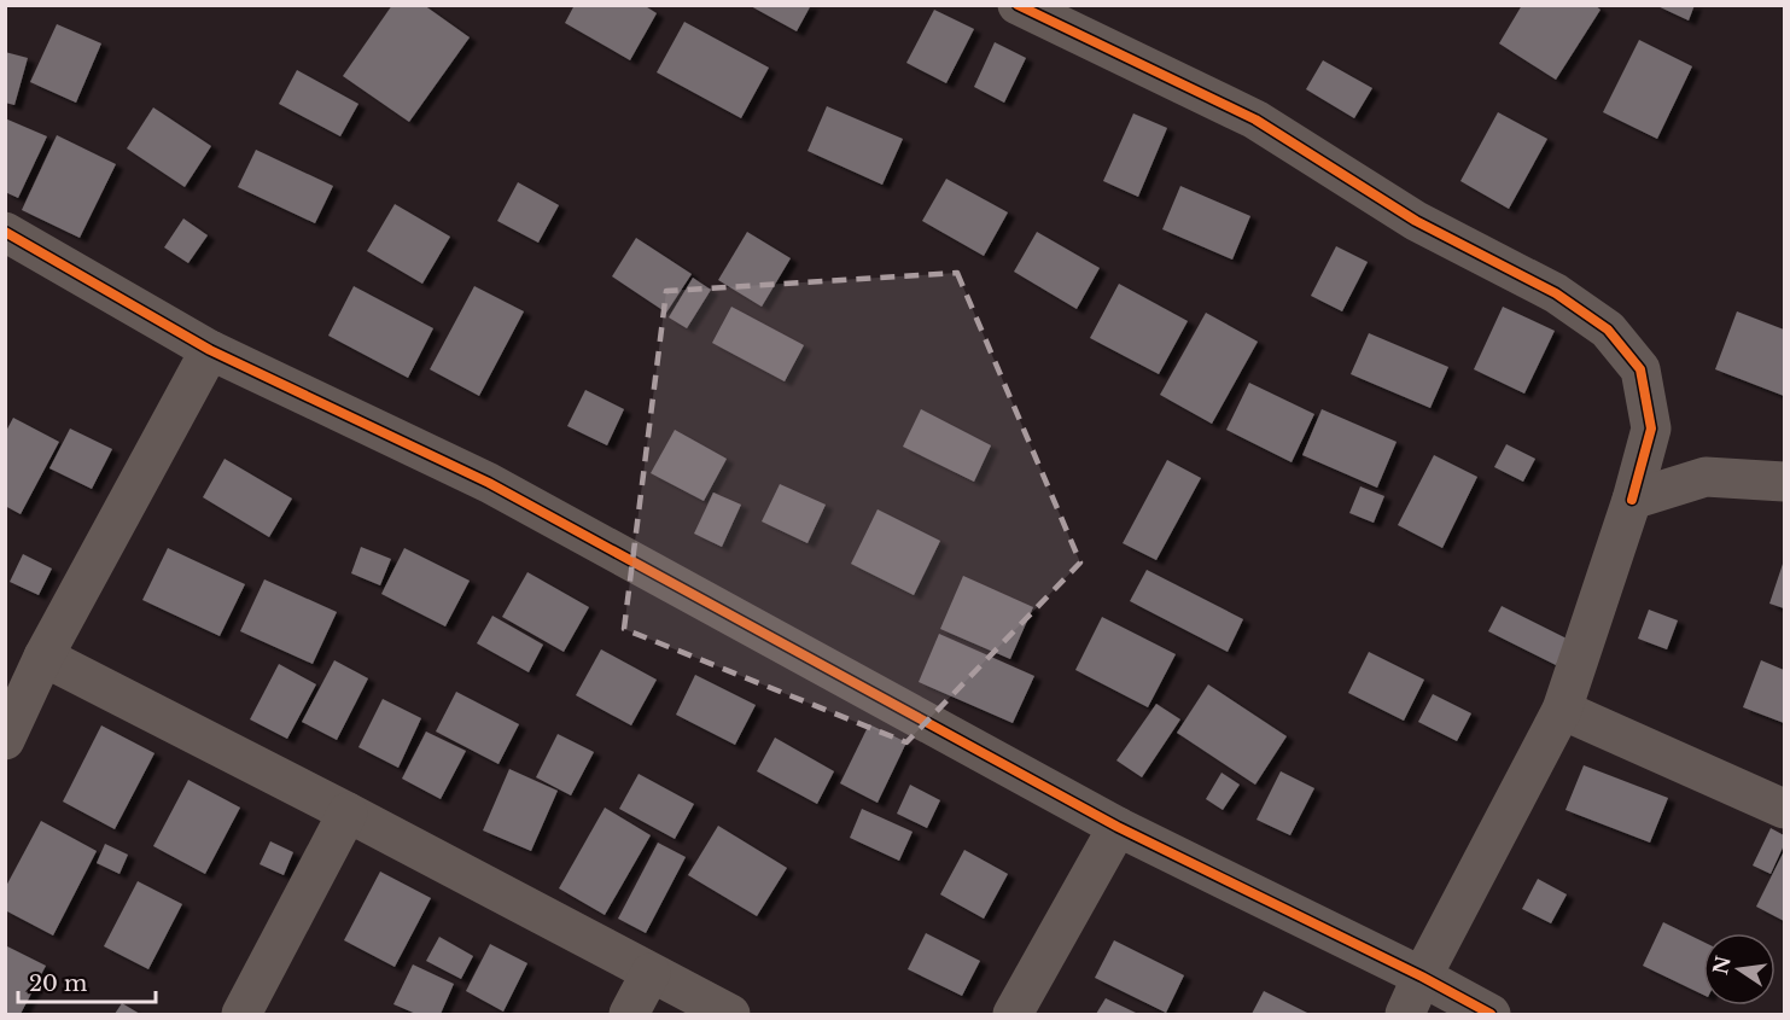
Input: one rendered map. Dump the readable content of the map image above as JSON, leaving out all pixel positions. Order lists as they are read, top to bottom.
{
  "scale_bar": "20 m",
  "north": "left"
}
